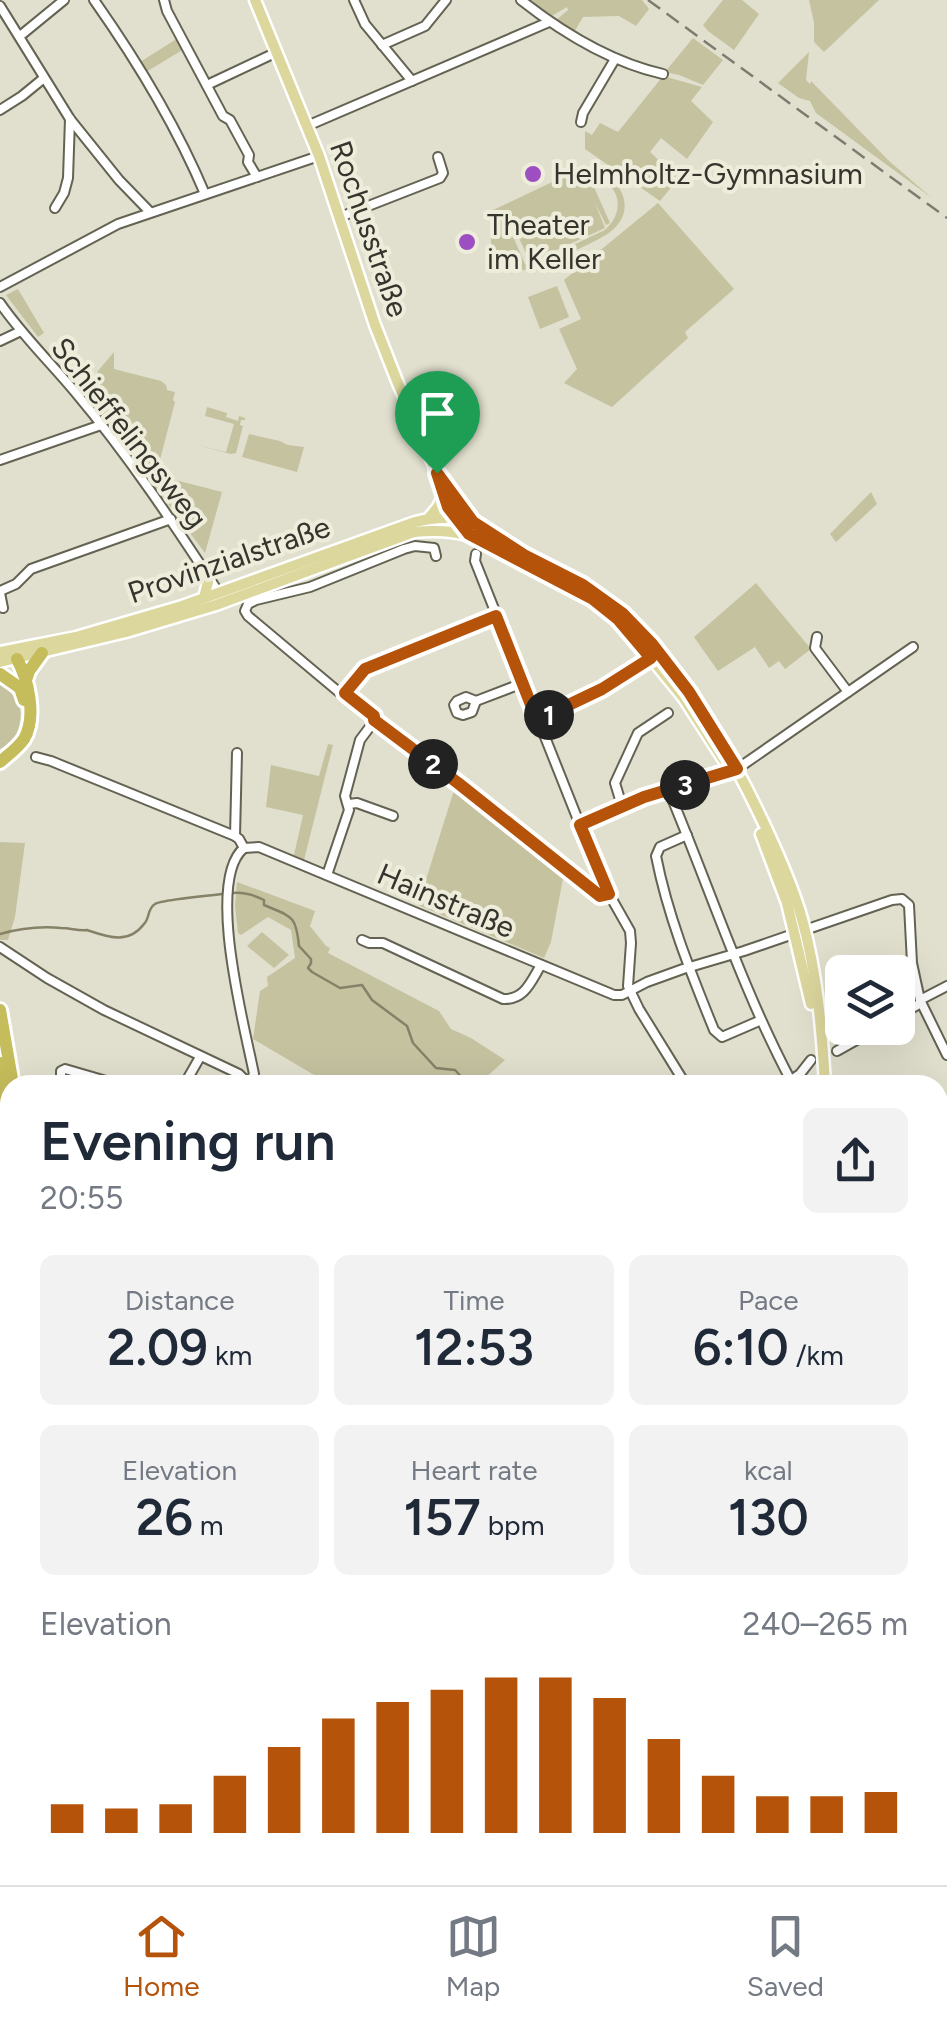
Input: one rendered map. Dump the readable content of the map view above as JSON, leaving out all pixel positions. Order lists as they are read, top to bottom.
{
  "streets": {
    "main road": ["Rochusstraße", "Provinzialstraße"],
    "street": ["Schieffelingsweg", "Hainstraße"]
  },
  "crossings": [
    ["Rochusstraße", "Provinzialstraße"],
    ["Schieffelingsweg", "Provinzialstraße"]
  ],
  "places": ["Helmholtz-Gymnasium", "Theater im Keller"],
  "page": {
    "pins": ["1", "2", "3"],
    "heading": ["Evening run", "20:55"],
    "stats": [
      ["Distance", "2.09 km"],
      ["Time", "12:53"],
      ["Pace", "6:10 /km"],
      ["Elevation", "26 m"],
      ["Heart rate", "157 bpm"],
      ["kcal", "130"]
    ],
    "chart": ["Elevation", "240–265 m"],
    "tabs": ["Home", "Map", "Saved"]
  }
}
